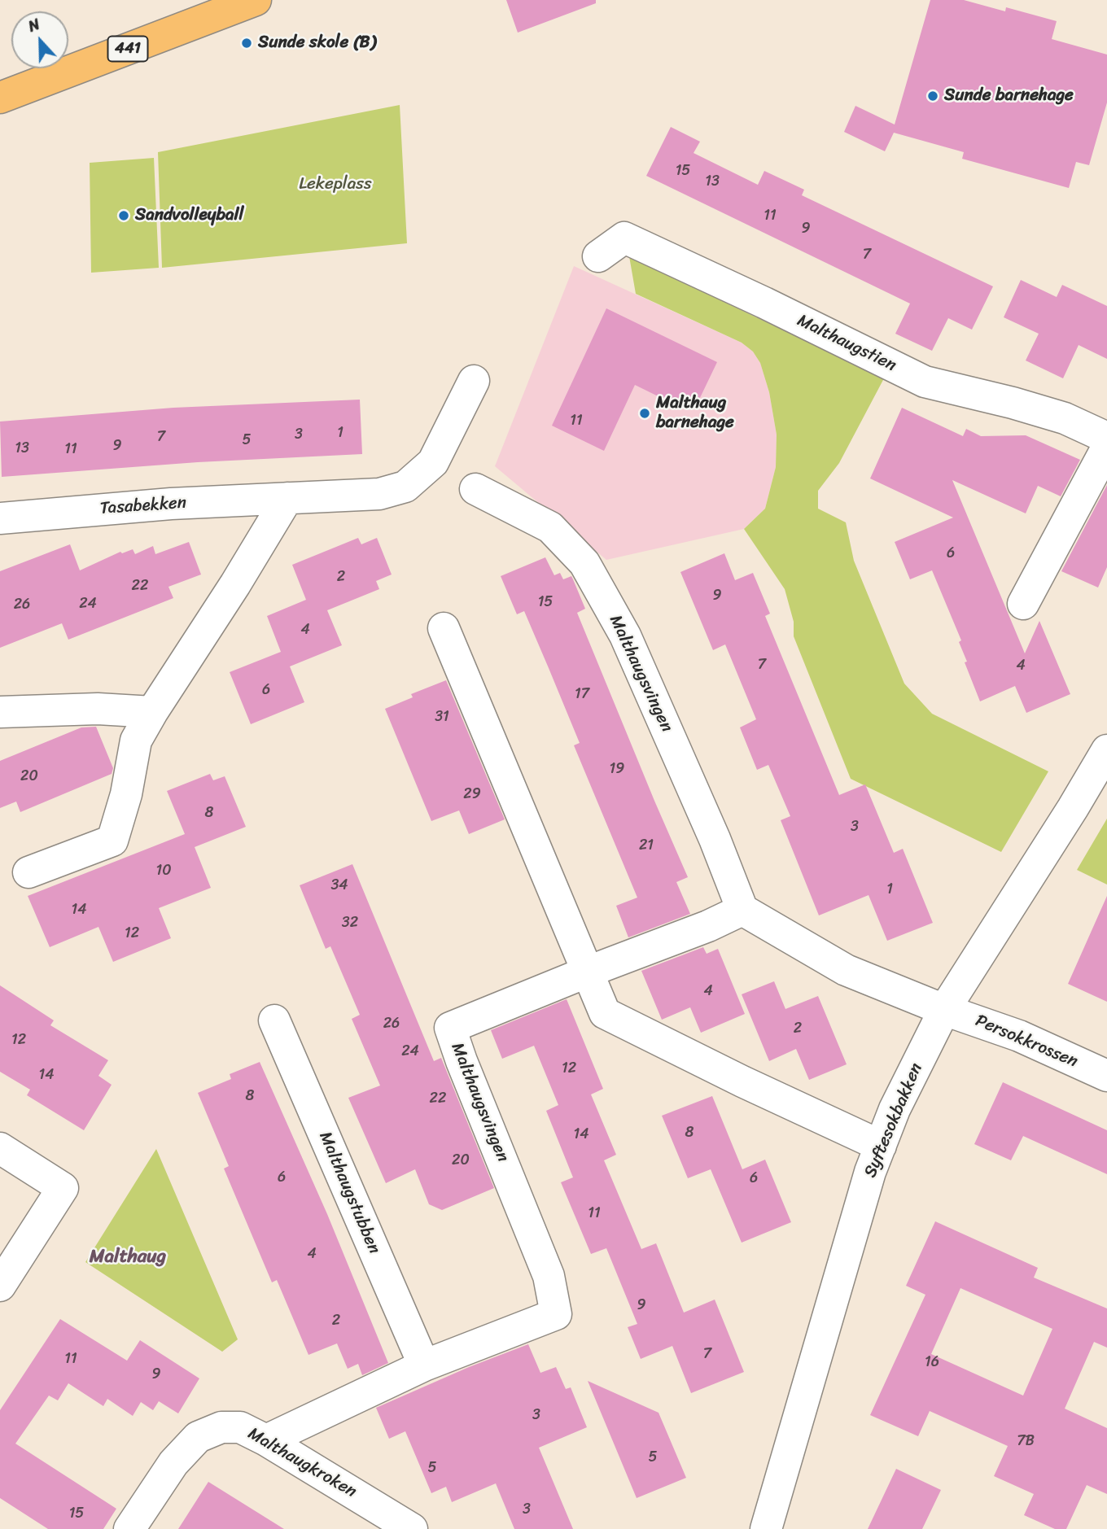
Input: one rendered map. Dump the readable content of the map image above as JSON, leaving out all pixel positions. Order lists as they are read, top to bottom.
{
  "streets": {
    "main road": ["441"],
    "street": [
      "Malthaugstien",
      "Tasabekken",
      "Malthaugsvingen",
      "Persokkrossen",
      "Syftesokbakken",
      "Malthaugstubben",
      "Malthaugkroken"
    ]
  },
  "crossings": [
    ["Malthaugsvingen", "Malthaugstubben"],
    ["Persokkrossen", "Syftesokbakken"]
  ],
  "districts": ["Malthaug"],
  "parks": ["Lekeplass"],
  "places": [
    "Sunde skole (B)",
    "Sunde barnehage",
    "Sandvolleyball",
    "Malthaug barnehage"
  ],
  "house_numbers": [
    "15",
    "13",
    "11",
    "9",
    "7",
    "11",
    "1",
    "3",
    "7",
    "5",
    "9",
    "13",
    "11",
    "6",
    "2",
    "22",
    "9",
    "15",
    "24",
    "26",
    "4",
    "7",
    "4",
    "6",
    "17",
    "31",
    "19",
    "20",
    "29",
    "8",
    "3",
    "21",
    "10",
    "34",
    "1",
    "14",
    "32",
    "12",
    "4",
    "26",
    "2",
    "12",
    "24",
    "12",
    "14",
    "8",
    "22",
    "8",
    "14",
    "20",
    "6",
    "6",
    "11",
    "4",
    "9",
    "2",
    "7",
    "11",
    "16",
    "9",
    "3",
    "7B",
    "5",
    "5",
    "3",
    "15"
  ],
  "north": "top"
}
